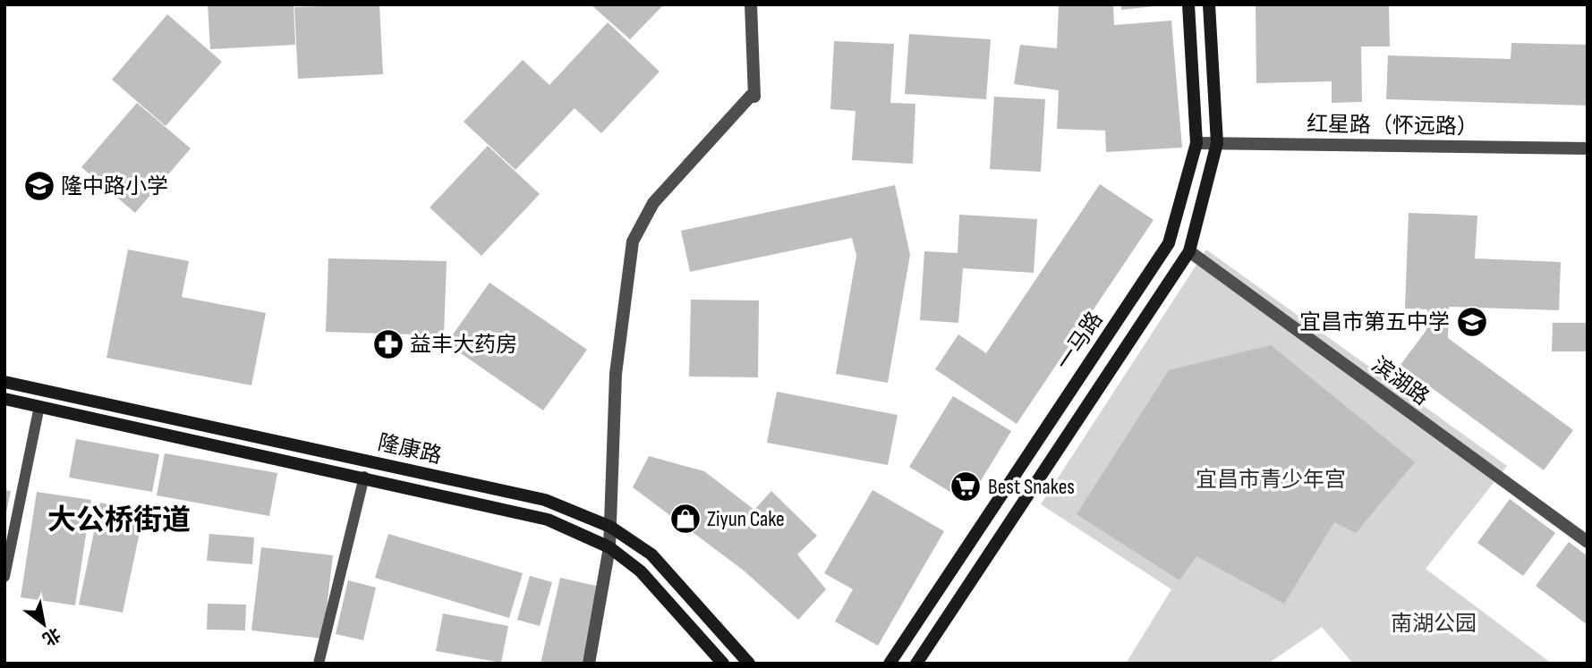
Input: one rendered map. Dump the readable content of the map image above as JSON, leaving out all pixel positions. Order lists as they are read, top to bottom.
{
  "streets": {
    "main road": ["一马路", "隆康路"],
    "street": ["红星路（怀远路）", "滨湖路"]
  },
  "crossings": [
    ["红星路（怀远路）", "一马路"],
    ["一马路", "滨湖路"]
  ],
  "districts": ["大公桥街道"],
  "parks": ["宜昌市青少年宫", "南湖公园"],
  "places": {
    "school or university": ["隆中路小学", "宜昌市第五中学"],
    "pharmacy": ["益丰大药房"],
    "supermarket": ["Best Snakes"],
    "shop": ["Ziyun Cake"]
  },
  "north": "bottom right"
}
